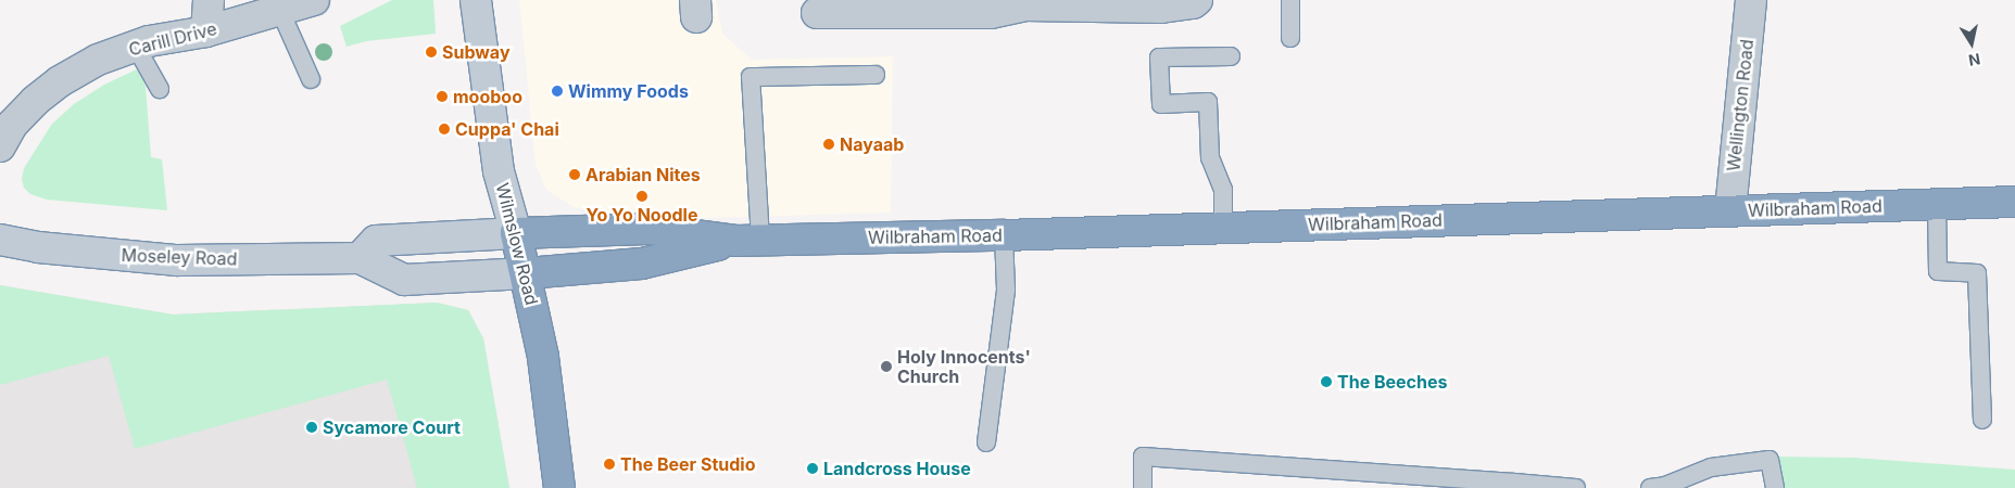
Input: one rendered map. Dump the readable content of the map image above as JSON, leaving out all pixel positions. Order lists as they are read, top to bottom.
{
  "streets": {
    "highway": ["Wilbraham Road", "Wilmslow Road"],
    "main road": ["Moseley Road"],
    "street": ["Carill Drive", "Wellington Road"]
  },
  "crossings": [
    ["Wellington Road", "Wilbraham Road"],
    ["Wilbraham Road", "Wilmslow Road"],
    ["Wilbraham Road", "Moseley Road"],
    ["Wilmslow Road", "Moseley Road"]
  ],
  "places": [
    "Subway",
    "Wimmy Foods",
    "mooboo",
    "Cuppa' Chai",
    "Nayaab",
    "Arabian Nites",
    "Yo Yo Noodle",
    "Holy Innocents' Church",
    "The Beeches",
    "Sycamore Court",
    "The Beer Studio",
    "Landcross House"
  ],
  "north": "bottom"
}
